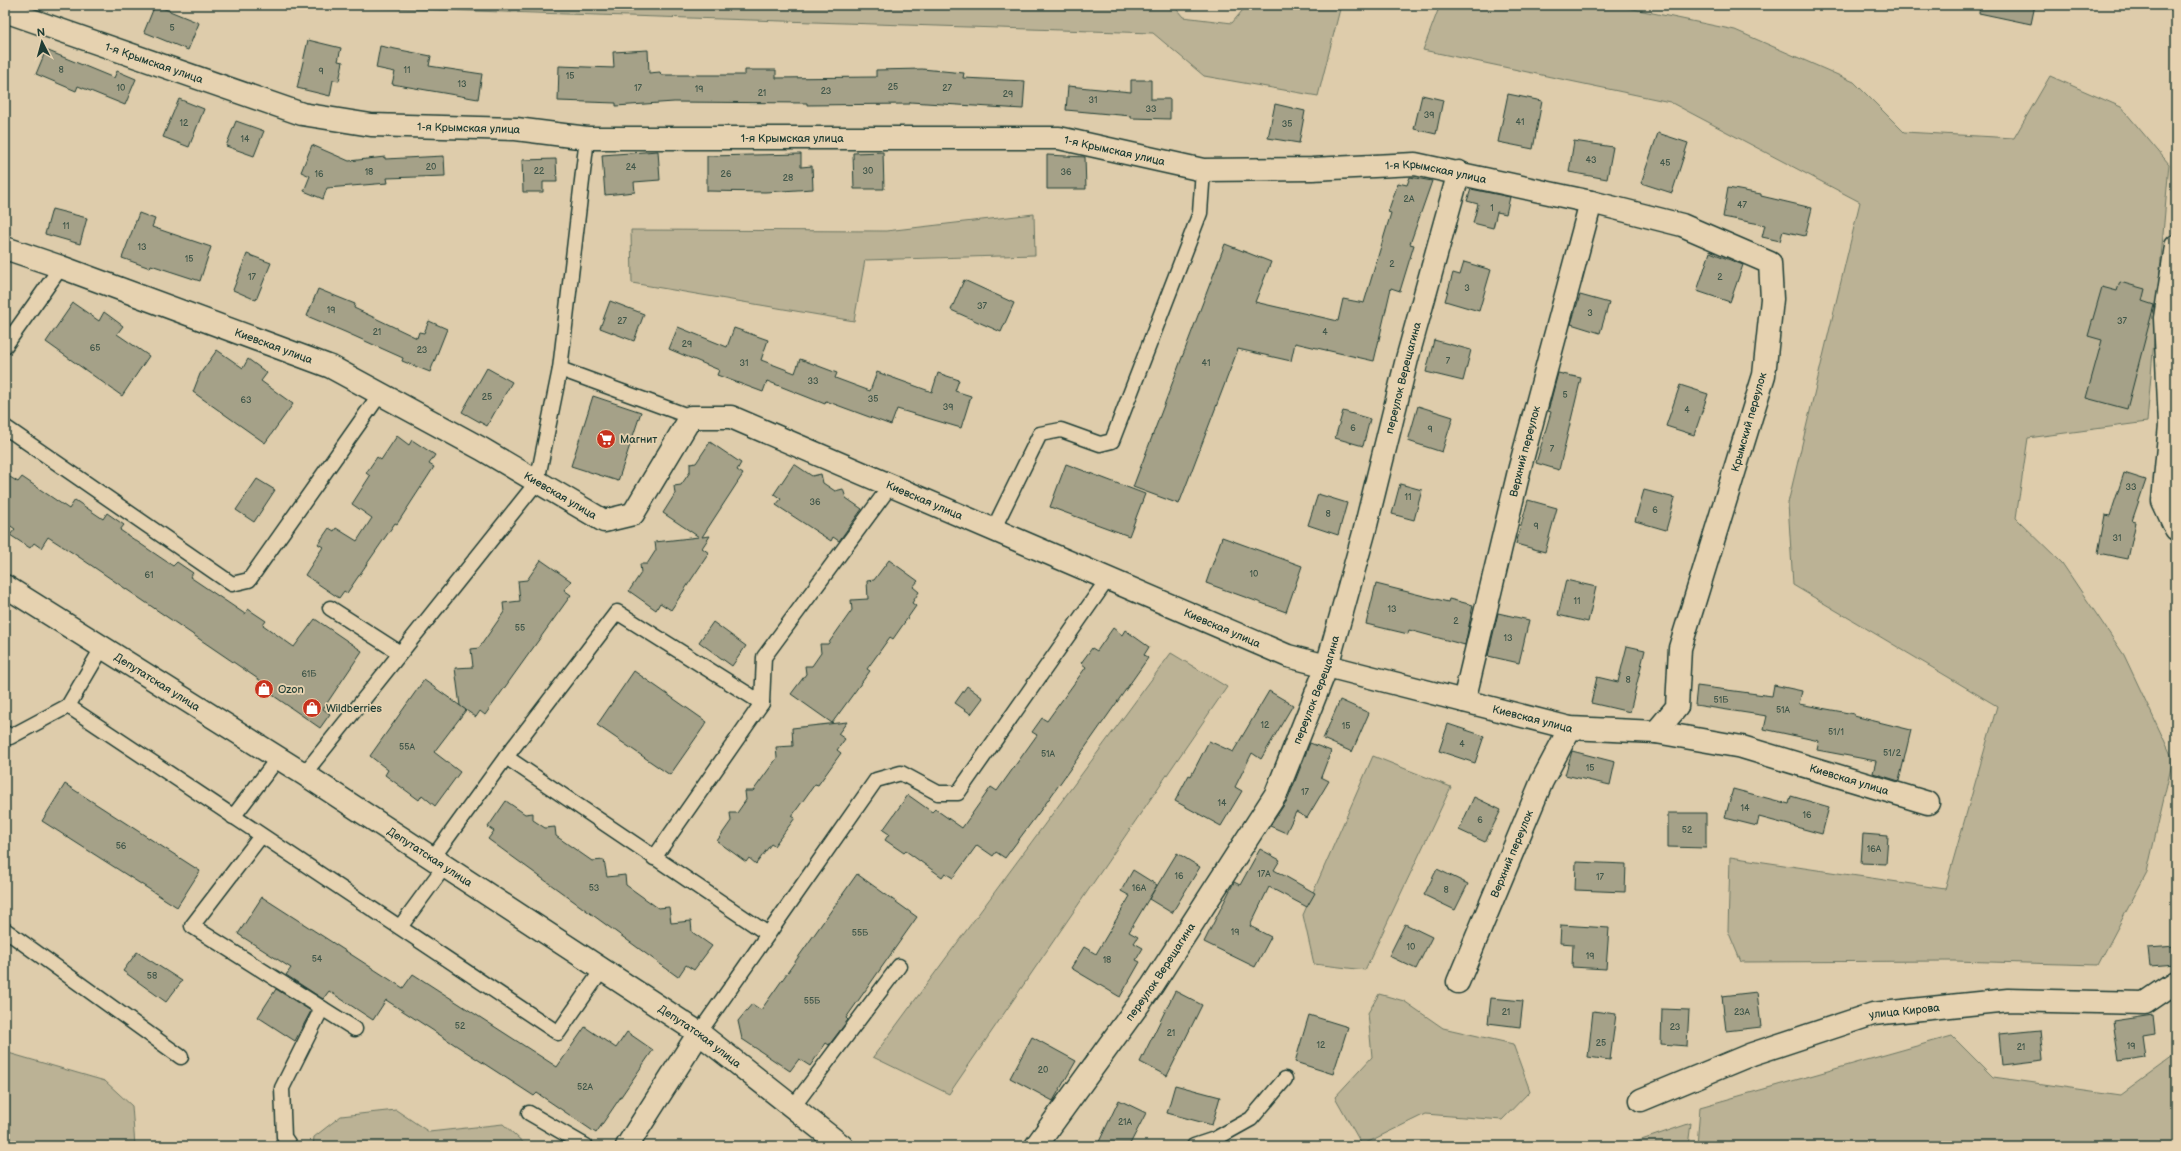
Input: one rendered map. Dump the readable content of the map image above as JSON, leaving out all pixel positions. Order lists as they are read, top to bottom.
{
  "streets": {
    "street": [
      "1-я Крымская улица",
      "Киевская улица",
      "переулок Верещагина",
      "Крымский переулок",
      "Верхний переулок",
      "Депутатская улица",
      "улица Кирова"
    ]
  },
  "crossings": [
    ["1-я Крымская улица", "переулок Верещагина"],
    ["1-я Крымская улица", "Крымский переулок"],
    ["1-я Крымская улица", "Верхний переулок"],
    ["Киевская улица", "переулок Верещагина"],
    ["Киевская улица", "Крымский переулок"],
    ["Киевская улица", "Верхний переулок"],
    ["Крымский переулок", "Верхний переулок"]
  ],
  "places": {
    "supermarket": ["Магнит"],
    "shop": ["Ozon", "Wildberries"]
  },
  "house_numbers": [
    "5",
    "8",
    "11",
    "9",
    "15",
    "13",
    "25",
    "10",
    "17",
    "27",
    "19",
    "23",
    "21",
    "29",
    "31",
    "33",
    "39",
    "41",
    "12",
    "35",
    "14",
    "43",
    "45",
    "20",
    "24",
    "22",
    "30",
    "18",
    "36",
    "16",
    "26",
    "28",
    "2А",
    "47",
    "1",
    "11",
    "13",
    "15",
    "2",
    "17",
    "2",
    "3",
    "37",
    "19",
    "3",
    "27",
    "37",
    "21",
    "4",
    "29",
    "65",
    "23",
    "7",
    "31",
    "41",
    "33",
    "5",
    "25",
    "35",
    "63",
    "39",
    "4",
    "6",
    "9",
    "7",
    "33",
    "11",
    "36",
    "6",
    "8",
    "9",
    "31",
    "10",
    "61",
    "11",
    "13",
    "2",
    "55",
    "13",
    "61Б",
    "8",
    "51Б",
    "51А",
    "12",
    "15",
    "51/1",
    "4",
    "55А",
    "51/2",
    "51А",
    "15",
    "17",
    "14",
    "14",
    "16",
    "6",
    "52",
    "56",
    "16А",
    "17А",
    "16",
    "17",
    "53",
    "16А",
    "8",
    "19",
    "55Б",
    "10",
    "19",
    "54",
    "18",
    "58",
    "55Б",
    "21",
    "23А",
    "52",
    "23",
    "21",
    "25",
    "12",
    "19",
    "21",
    "20",
    "52А",
    "21А"
  ],
  "north": "top"
}
